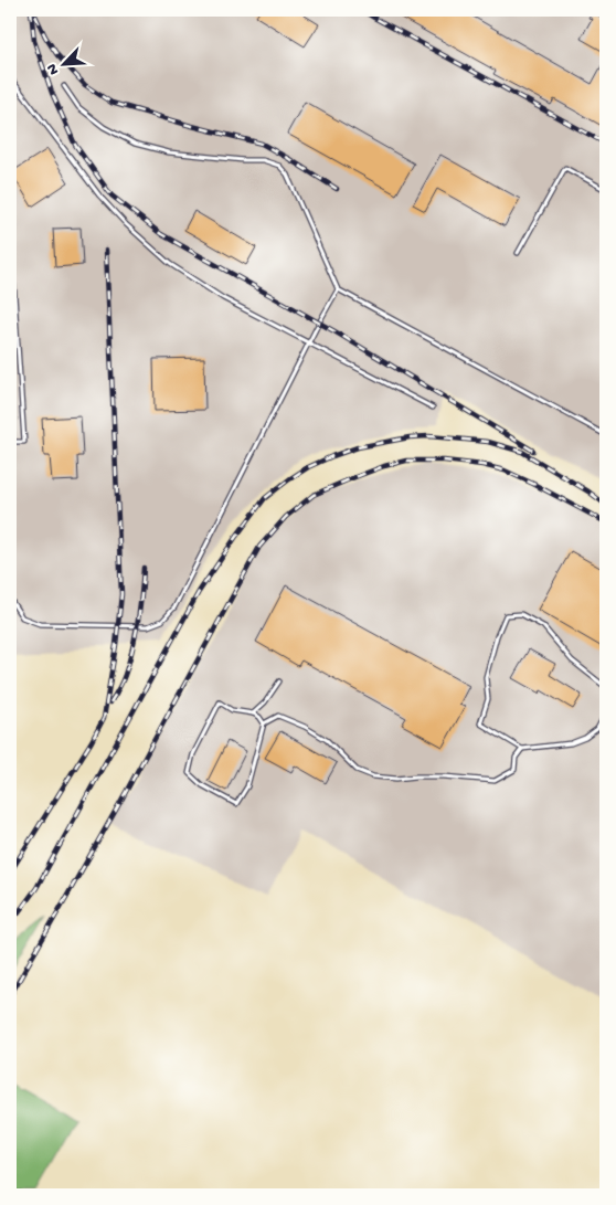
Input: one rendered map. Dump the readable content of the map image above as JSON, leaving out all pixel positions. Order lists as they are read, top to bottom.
{
  "north": "bottom left"
}
